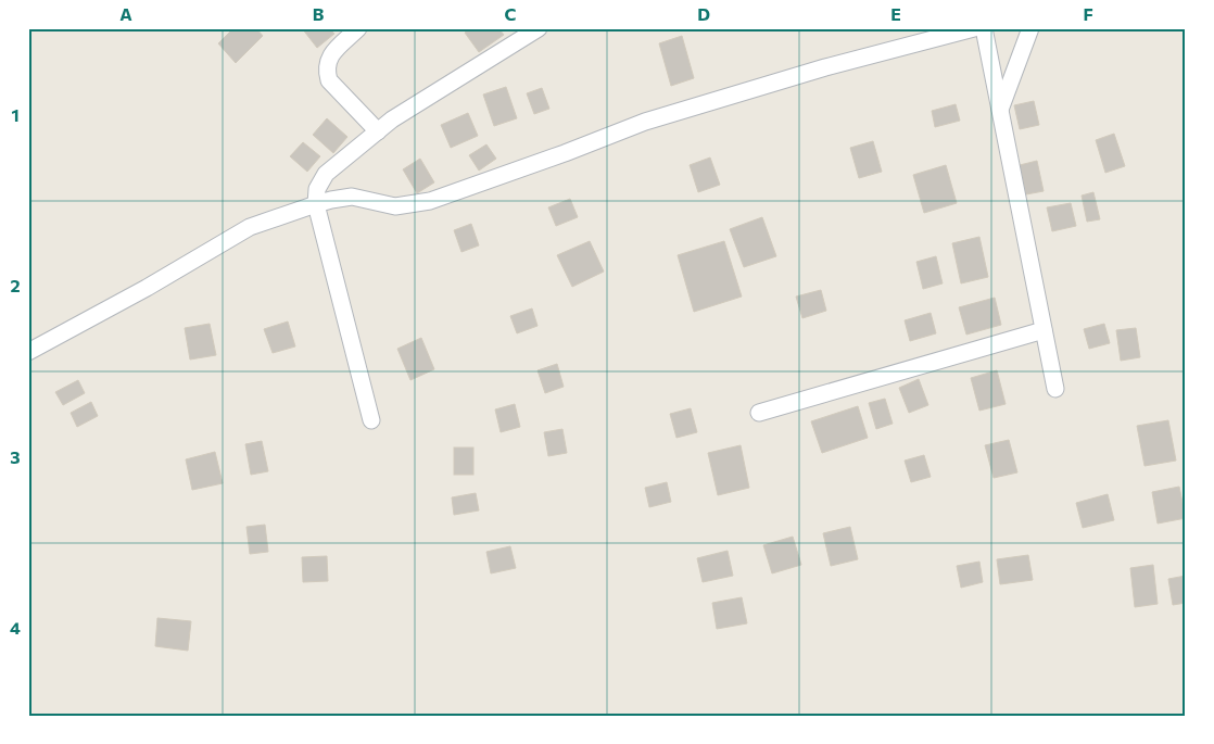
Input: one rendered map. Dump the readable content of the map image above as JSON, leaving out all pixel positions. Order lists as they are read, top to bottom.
{
  "grid": {
    "columns": [
      "A",
      "B",
      "C",
      "D",
      "E",
      "F"
    ],
    "rows": [
      "1",
      "2",
      "3",
      "4"
    ]
  }
}
